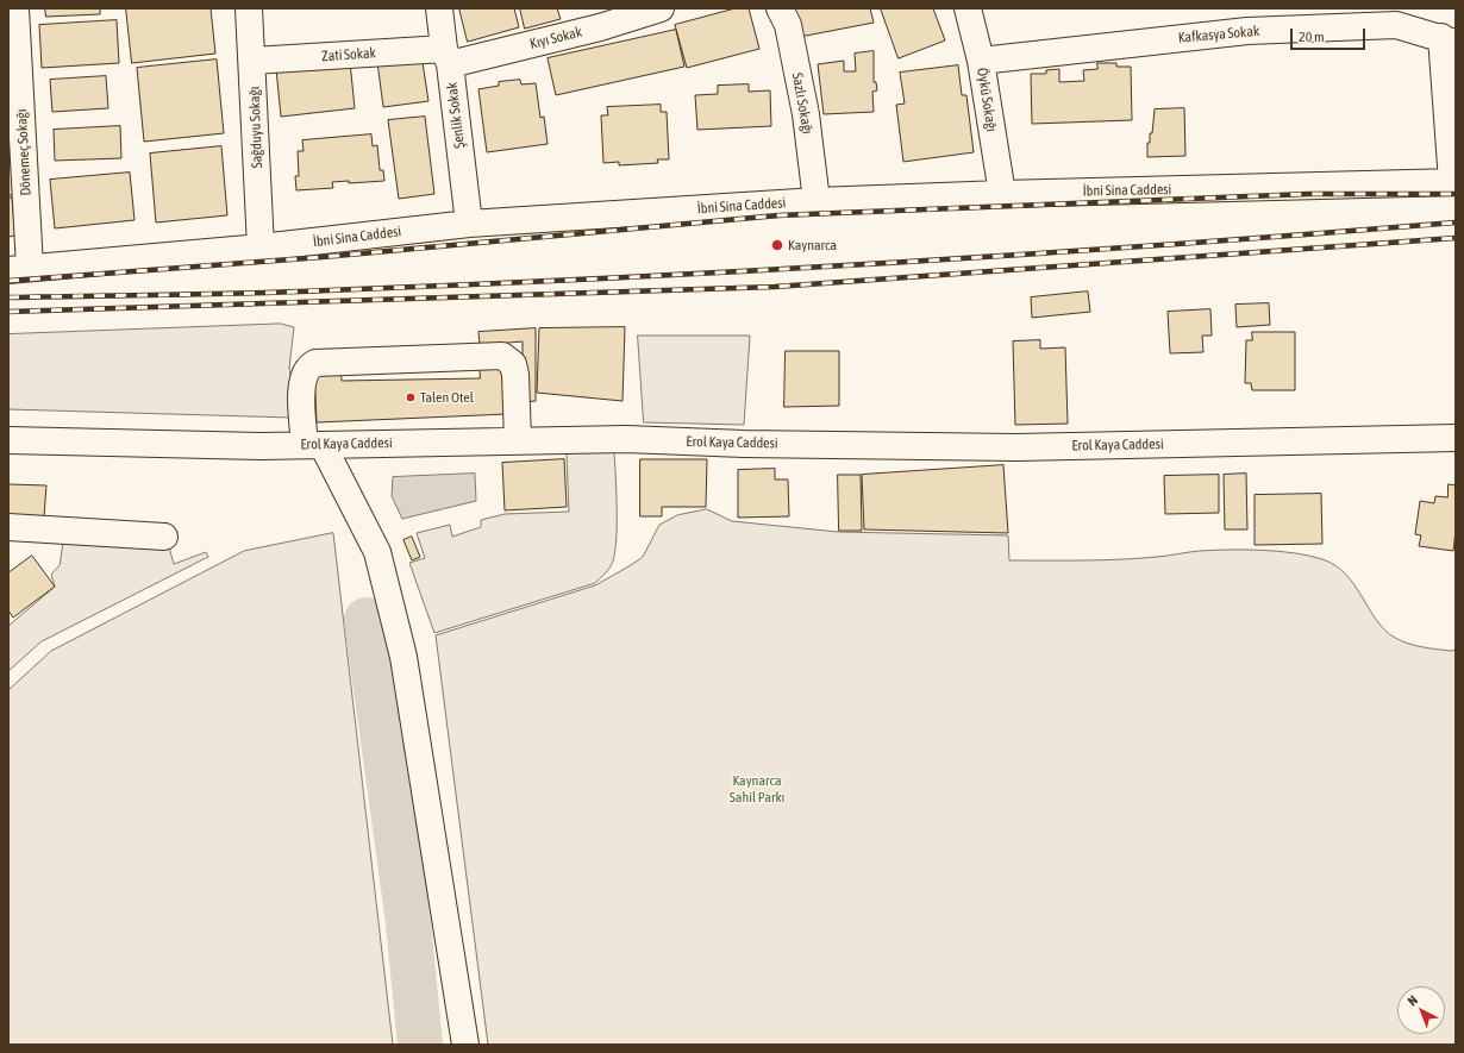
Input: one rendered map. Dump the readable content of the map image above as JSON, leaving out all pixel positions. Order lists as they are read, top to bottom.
{
  "streets": {
    "street": [
      "Kafkasya Sokak",
      "Kıyı Sokak",
      "Zati Sokak",
      "Öykü Sokağı",
      "Sazlı Sokağı",
      "Şenlik Sokak",
      "Sağduyu Sokağı",
      "Dönemeç Sokağı",
      "İbni Sina Caddesi",
      "Erol Kaya Caddesi"
    ]
  },
  "crossings": [
    ["Kafkasya Sokak", "Öykü Sokağı"],
    ["Kıyı Sokak", "Zati Sokak"],
    ["Kıyı Sokak", "Şenlik Sokak"],
    ["Zati Sokak", "Şenlik Sokak"],
    ["Zati Sokak", "Sağduyu Sokağı"],
    ["Öykü Sokağı", "İbni Sina Caddesi"],
    ["Sazlı Sokağı", "İbni Sina Caddesi"],
    ["Şenlik Sokak", "İbni Sina Caddesi"],
    ["Sağduyu Sokağı", "İbni Sina Caddesi"],
    ["Dönemeç Sokağı", "İbni Sina Caddesi"]
  ],
  "parks": ["Kaynarca Sahil Parkı"],
  "places": ["Kaynarca", "Talen Otel"],
  "scale_bar": "20 m",
  "north": "top left"
}
